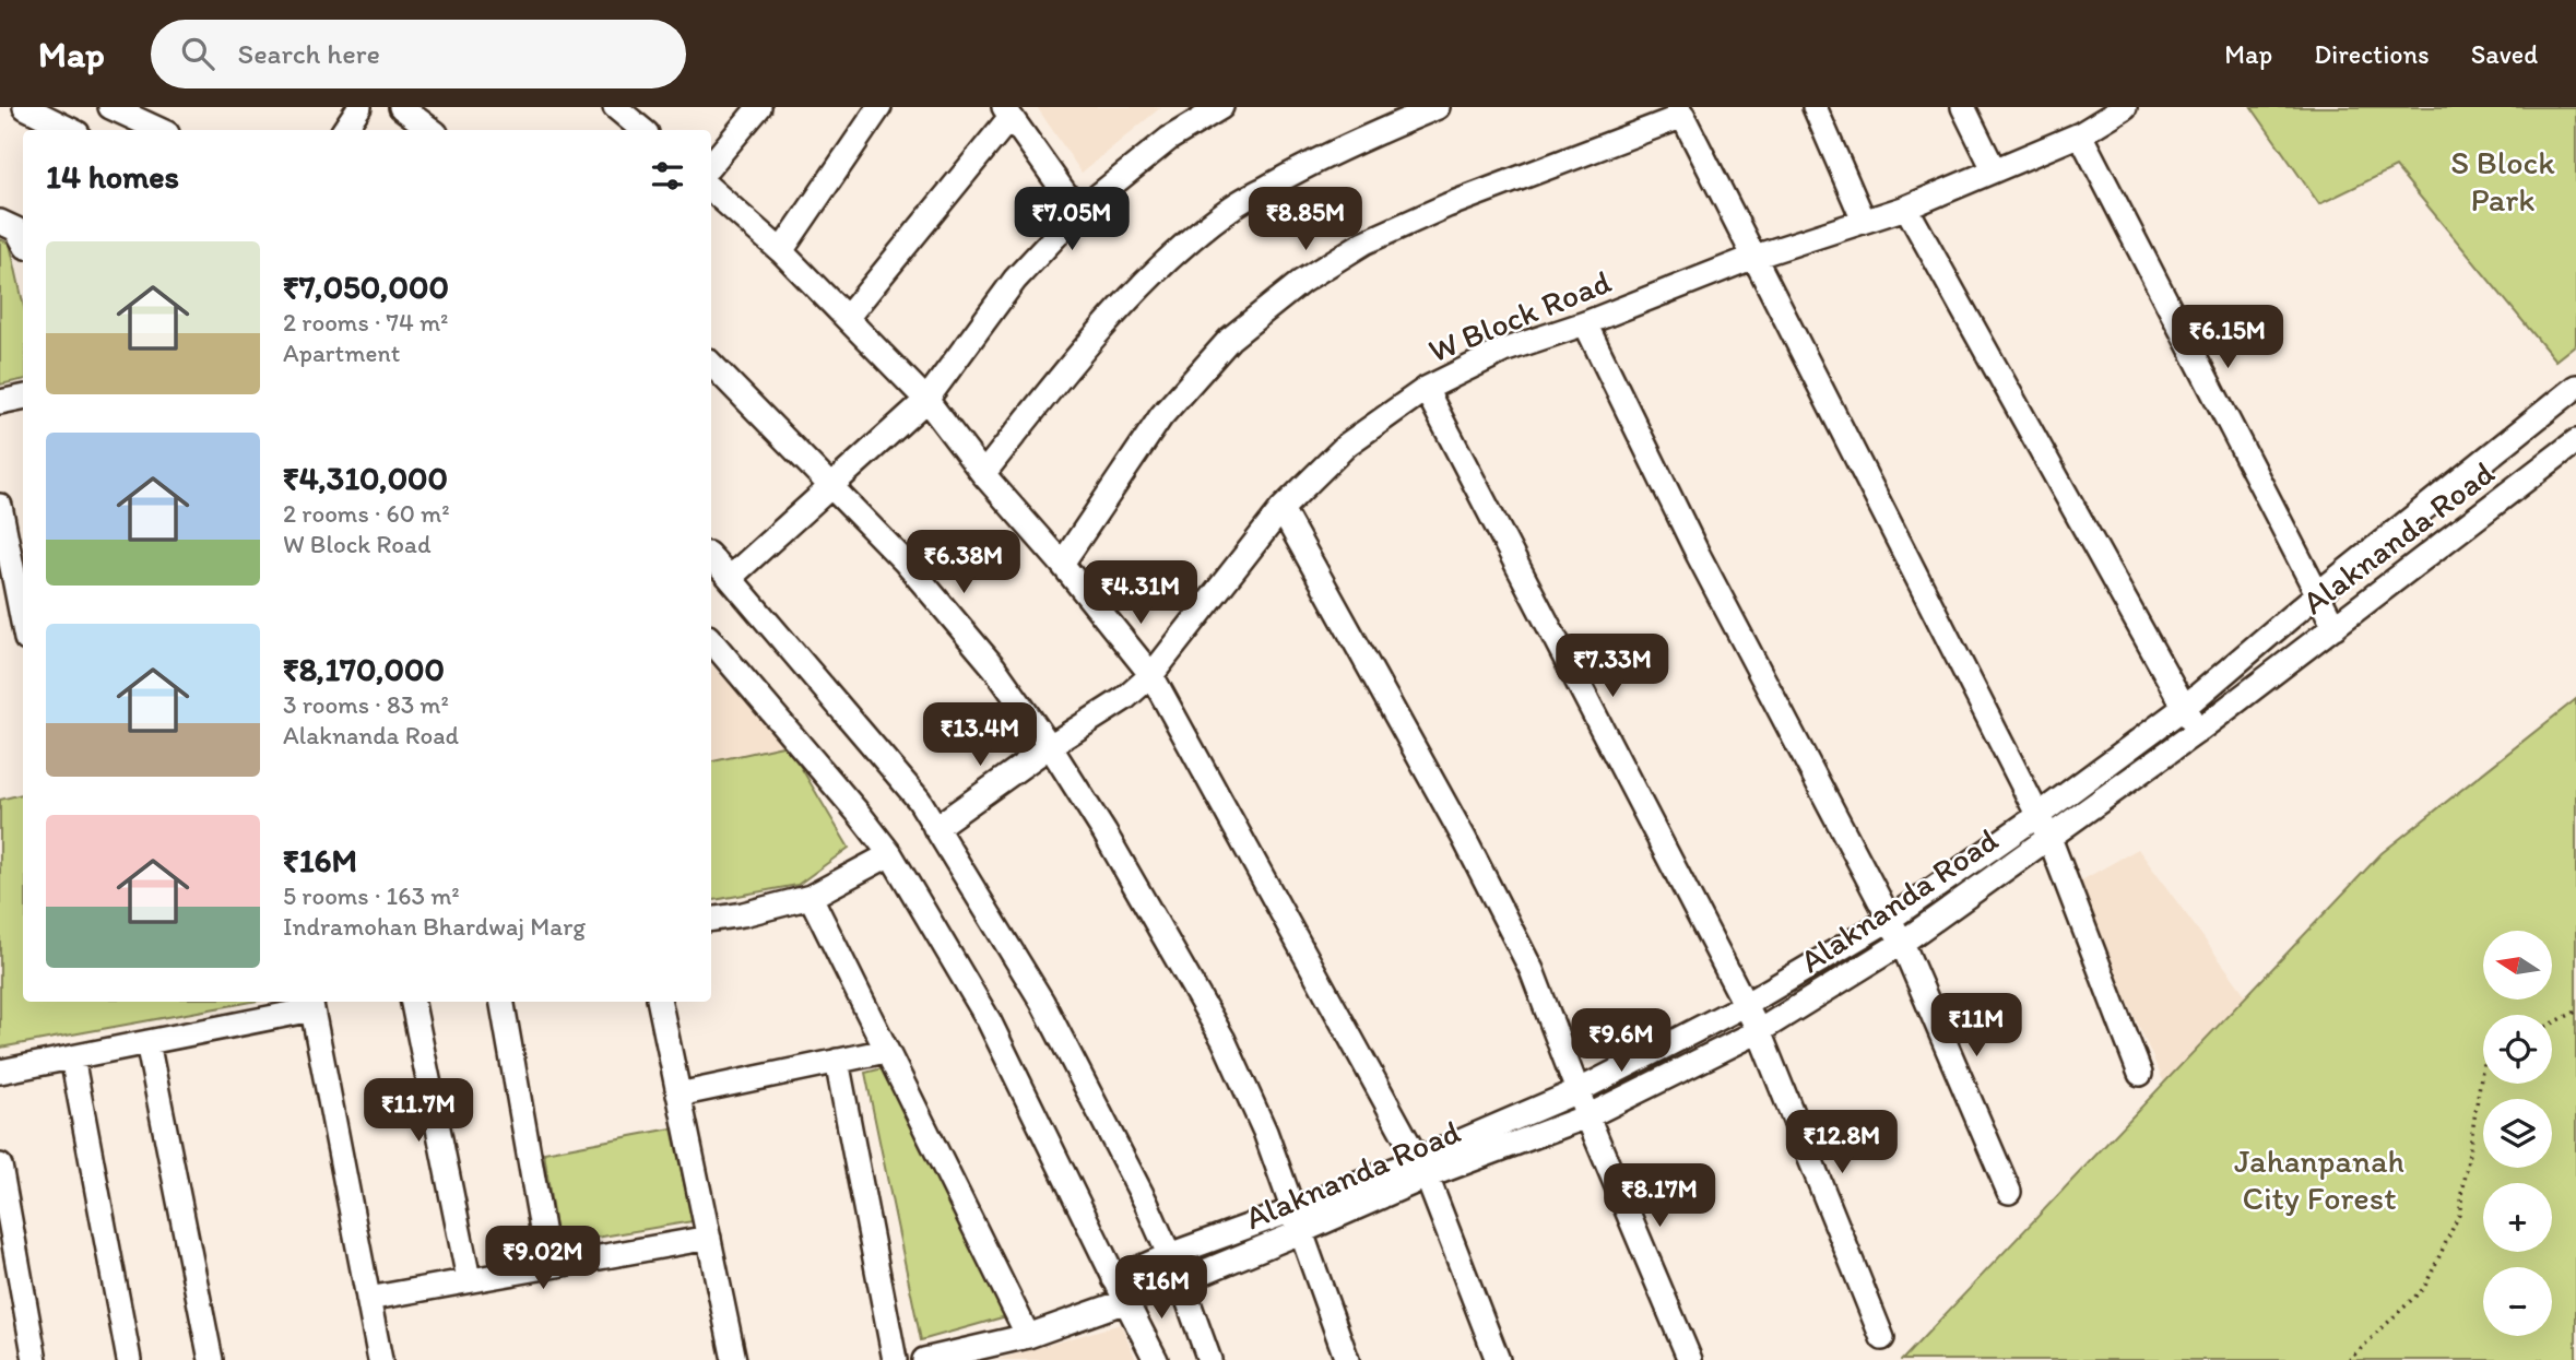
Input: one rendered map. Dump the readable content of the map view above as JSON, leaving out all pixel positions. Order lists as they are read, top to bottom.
{
  "streets": {
    "street": ["W Block Road", "Alaknanda Road"]
  },
  "parks": ["S Block Park", "Jahanpanah City Forest"],
  "north": "left",
  "page": {
    "header": "Map",
    "search": "Search here",
    "nav": ["Map", "Directions", "Saved"],
    "heading": "14 homes",
    "price": [
      "₹7.05M",
      "₹8.85M",
      "₹6.15M",
      "₹6.38M",
      "₹4.31M",
      "₹7.33M",
      "₹13.4M",
      "₹11M",
      "₹9.6M",
      "₹11.7M",
      "₹12.8M",
      "₹8.17M",
      "₹9.02M",
      "₹16M"
    ],
    "list": [
      {
        "name": "₹7,050,000",
        "note": "2 rooms · 74 m² · Apartment"
      },
      {
        "name": "₹4,310,000",
        "note": "2 rooms · 60 m² · W Block Road"
      },
      {
        "name": "₹8,170,000",
        "note": "3 rooms · 83 m² · Alaknanda Road"
      },
      {
        "name": "₹16M",
        "note": "5 rooms · 163 m² · Indramohan Bhardwaj Marg"
      }
    ],
    "map_buttons": ["+", "−"]
  }
}
